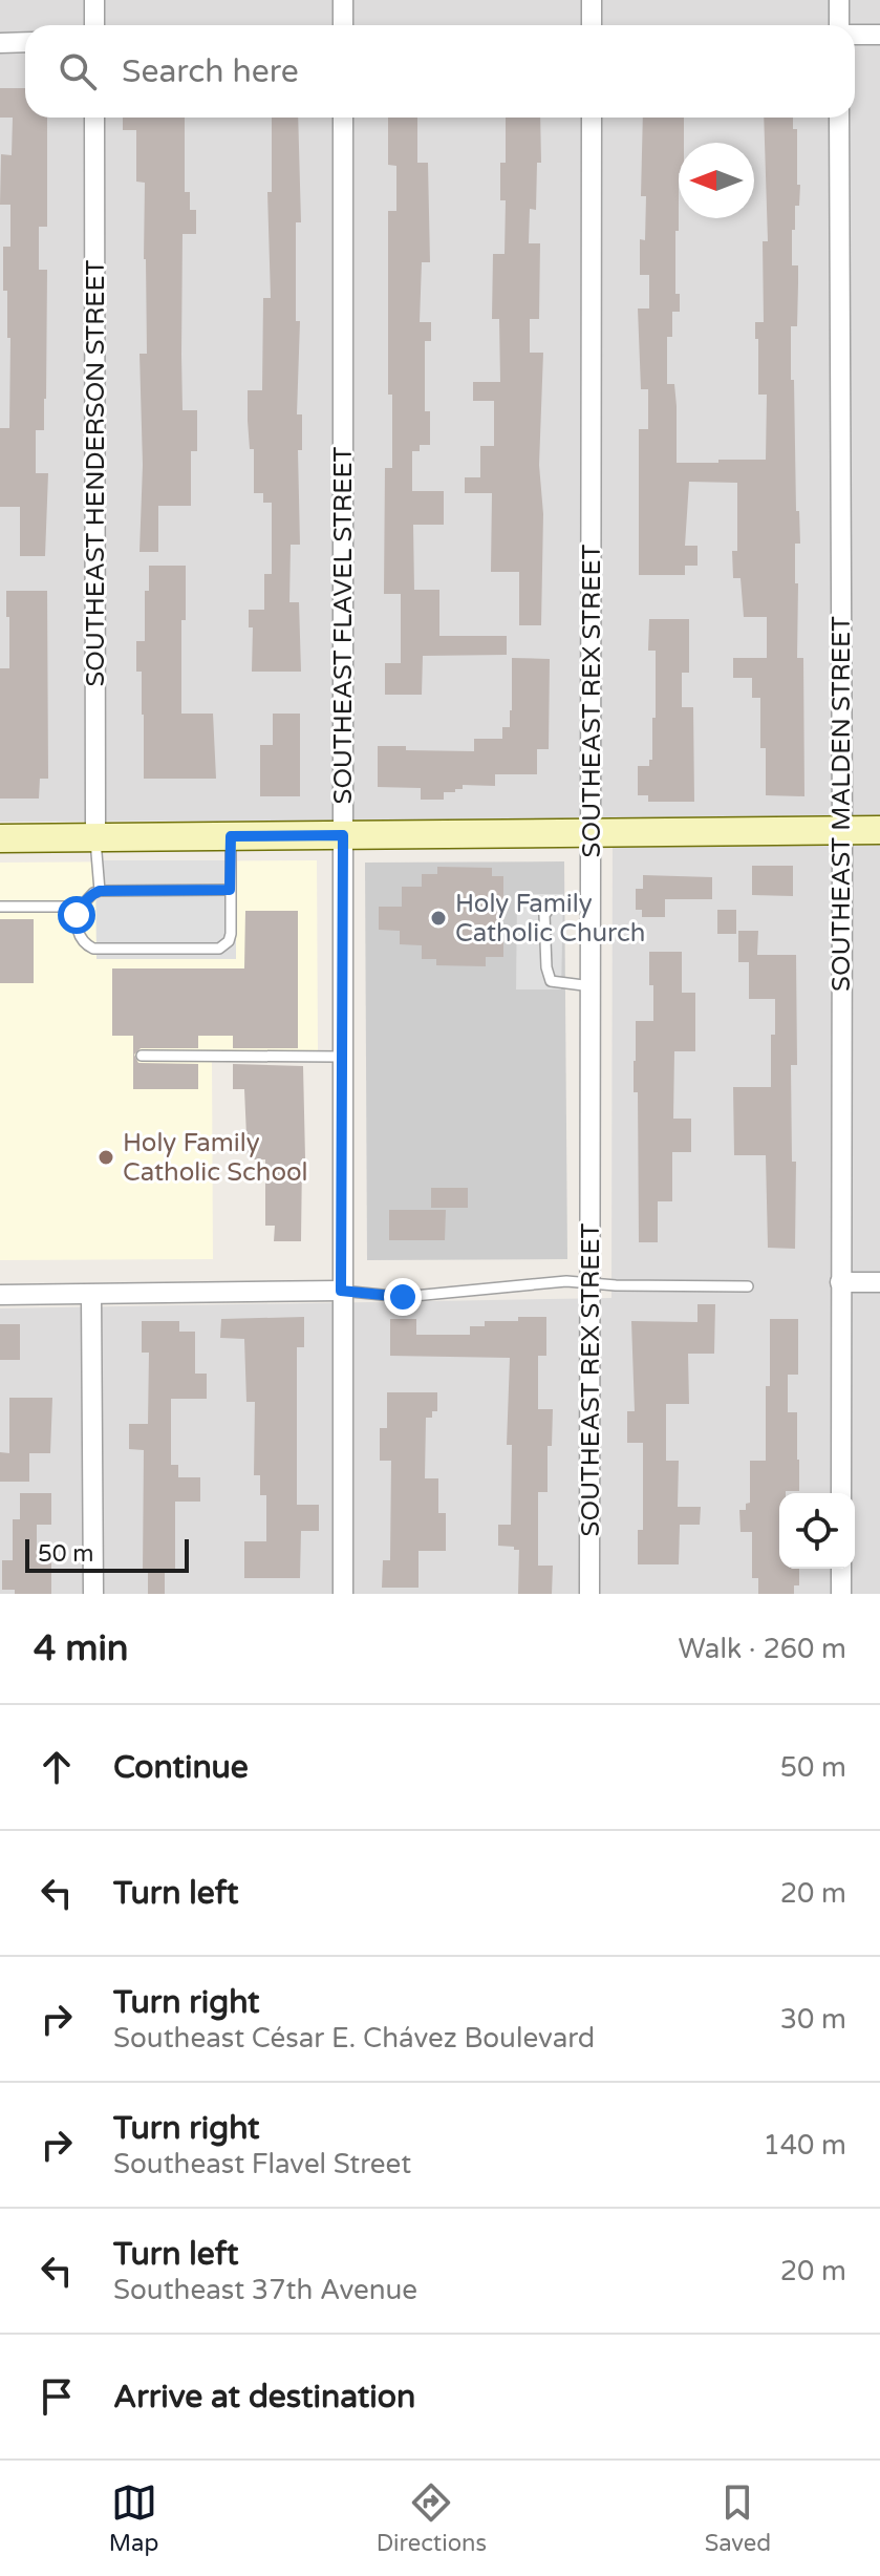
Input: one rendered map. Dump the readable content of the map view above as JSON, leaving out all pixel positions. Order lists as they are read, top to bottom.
{
  "streets": {
    "street": [
      "SOUTHEAST HENDERSON STREET",
      "SOUTHEAST FLAVEL STREET",
      "SOUTHEAST REX STREET",
      "SOUTHEAST MALDEN STREET"
    ]
  },
  "places": ["Holy Family Catholic Church", "Holy Family Catholic School"],
  "scale_bar": "50 m",
  "north": "left",
  "page": {
    "search": "Search here",
    "scale": "50 m",
    "heading": ["4 min", "Walk · 260 m"],
    "list": [
      ["Continue", "50 m"],
      ["Turn left", "20 m"],
      ["Turn right", "Southeast César E. Chávez Boulevard", "30 m"],
      ["Turn right", "Southeast Flavel Street", "140 m"],
      ["Turn left", "Southeast 37th Avenue", "20 m"],
      "Arrive at destination"
    ],
    "nav": ["Map", "Directions", "Saved"]
  }
}
